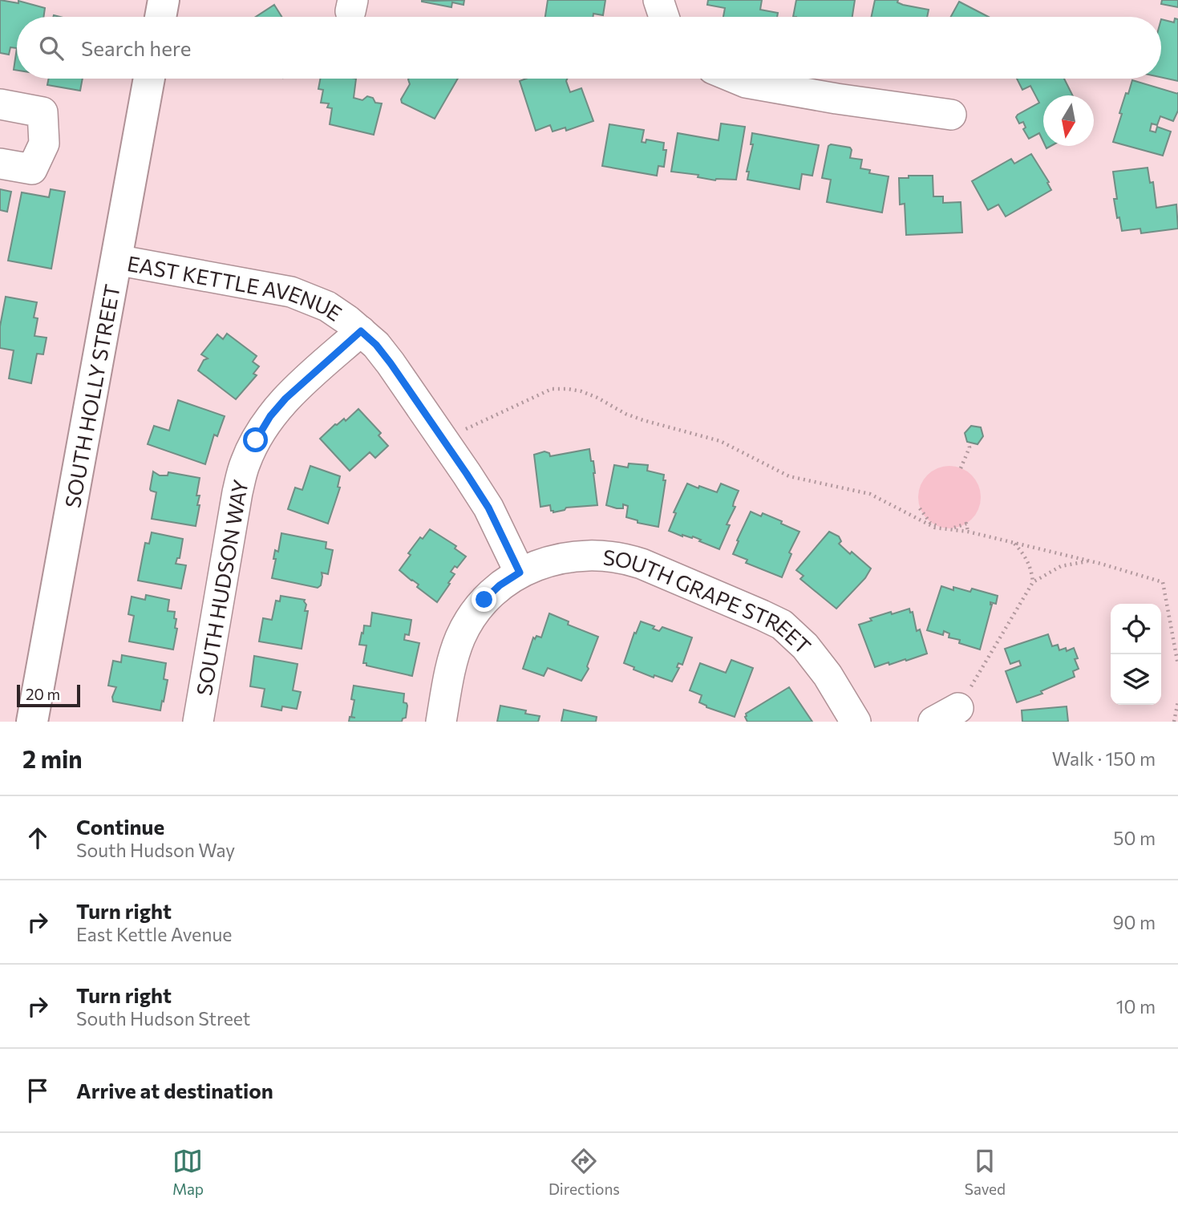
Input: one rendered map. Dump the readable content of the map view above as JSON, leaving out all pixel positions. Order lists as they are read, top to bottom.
{
  "streets": {
    "main road": ["SOUTH HOLLY STREET"],
    "street": ["EAST KETTLE AVENUE", "SOUTH HUDSON WAY", "SOUTH GRAPE STREET"]
  },
  "crossings": [
    ["EAST KETTLE AVENUE", "SOUTH HOLLY STREET"],
    ["EAST KETTLE AVENUE", "SOUTH HUDSON WAY"],
    ["EAST KETTLE AVENUE", "SOUTH GRAPE STREET"]
  ],
  "scale_bar": "20 m",
  "north": "bottom",
  "page": {
    "search": "Search here",
    "scale": "20 m",
    "heading": ["2 min", "Walk · 150 m"],
    "list": [
      ["Continue", "South Hudson Way", "50 m"],
      ["Turn right", "East Kettle Avenue", "90 m"],
      ["Turn right", "South Hudson Street", "10 m"],
      "Arrive at destination"
    ],
    "nav": ["Map", "Directions", "Saved"]
  }
}
